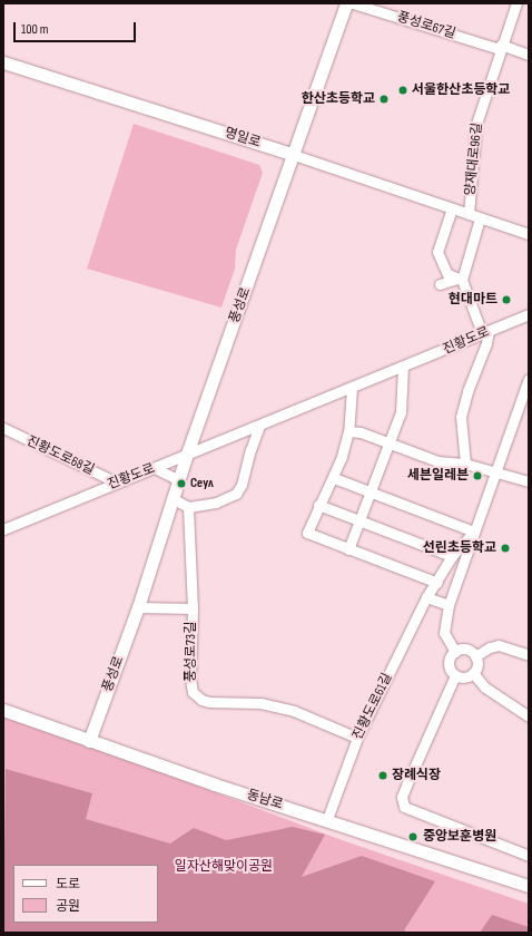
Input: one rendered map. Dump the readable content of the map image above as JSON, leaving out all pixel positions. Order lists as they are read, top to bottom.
{
  "streets": {
    "main road": ["명일로", "풍성로", "동남로"],
    "street": [
      "풍성로67길",
      "양재대로96길",
      "진황도로",
      "진황도로68길",
      "풍성로73길",
      "진황도로61길"
    ]
  },
  "crossings": [
    ["풍성로67길", "양재대로96길"],
    ["명일로", "양재대로96길"],
    ["명일로", "풍성로"],
    ["풍성로", "진황도로"],
    ["풍성로", "동남로"],
    ["진황도로", "진황도로68길"],
    ["풍성로73길", "진황도로61길"],
    ["진황도로61길", "동남로"]
  ],
  "parks": ["일자산해맞이공원"],
  "places": [
    "서울한산초등학교",
    "한산초등학교",
    "현대마트",
    "세븐일레븐",
    "Сеул",
    "선린초등학교",
    "장례식장",
    "중앙보훈병원"
  ],
  "legend": ["도로", "공원"],
  "scale_bar": "100 m"
}
